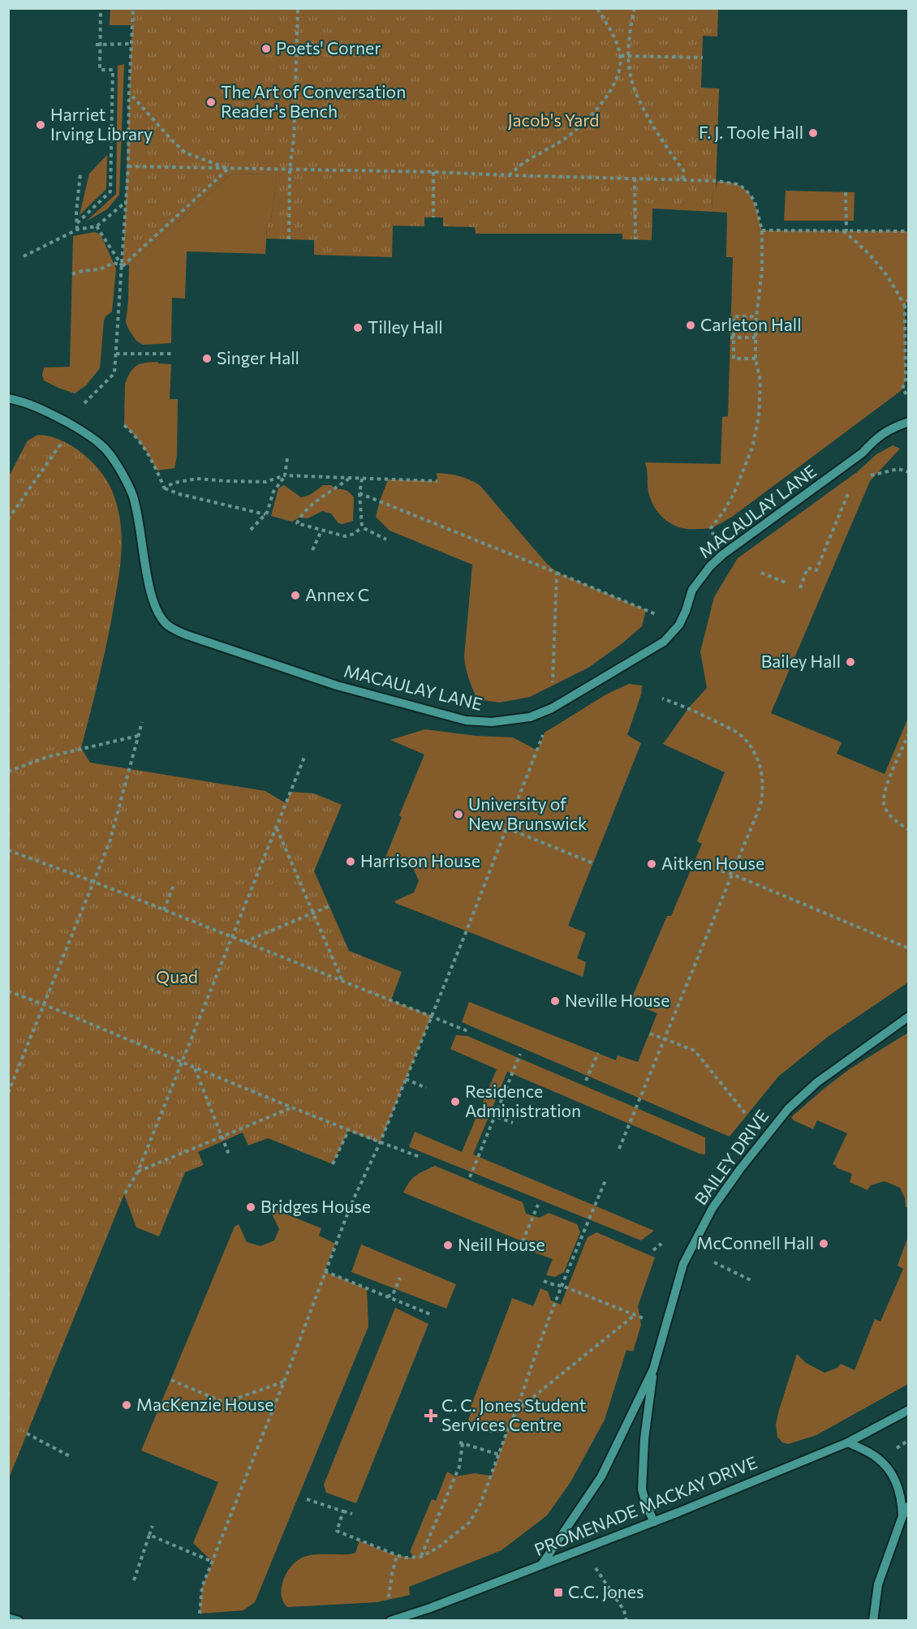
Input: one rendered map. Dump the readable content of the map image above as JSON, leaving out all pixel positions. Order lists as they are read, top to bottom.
{
  "streets": {
    "street": ["MACAULAY LANE", "BAILEY DRIVE", "PROMENADE MACKAY DRIVE"]
  },
  "crossings": [
    ["BAILEY DRIVE", "PROMENADE MACKAY DRIVE"]
  ],
  "parks": ["Jacob's Yard", "Quad"],
  "places": {
    "other": [
      "Poets' Corner",
      "The Art of Conversation Reader's Bench",
      "Harriet Irving Library",
      "F. J. Toole Hall",
      "Carleton Hall",
      "Tilley Hall",
      "Singer Hall",
      "Annex C",
      "Bailey Hall",
      "University of New Brunswick",
      "Harrison House",
      "Aitken House",
      "Neville House",
      "Residence Administration",
      "Bridges House",
      "McConnell Hall",
      "Neill House",
      "MacKenzie House"
    ],
    "health": ["C. C. Jones Student Services Centre"],
    "transit": ["C.C. Jones"]
  }
}
